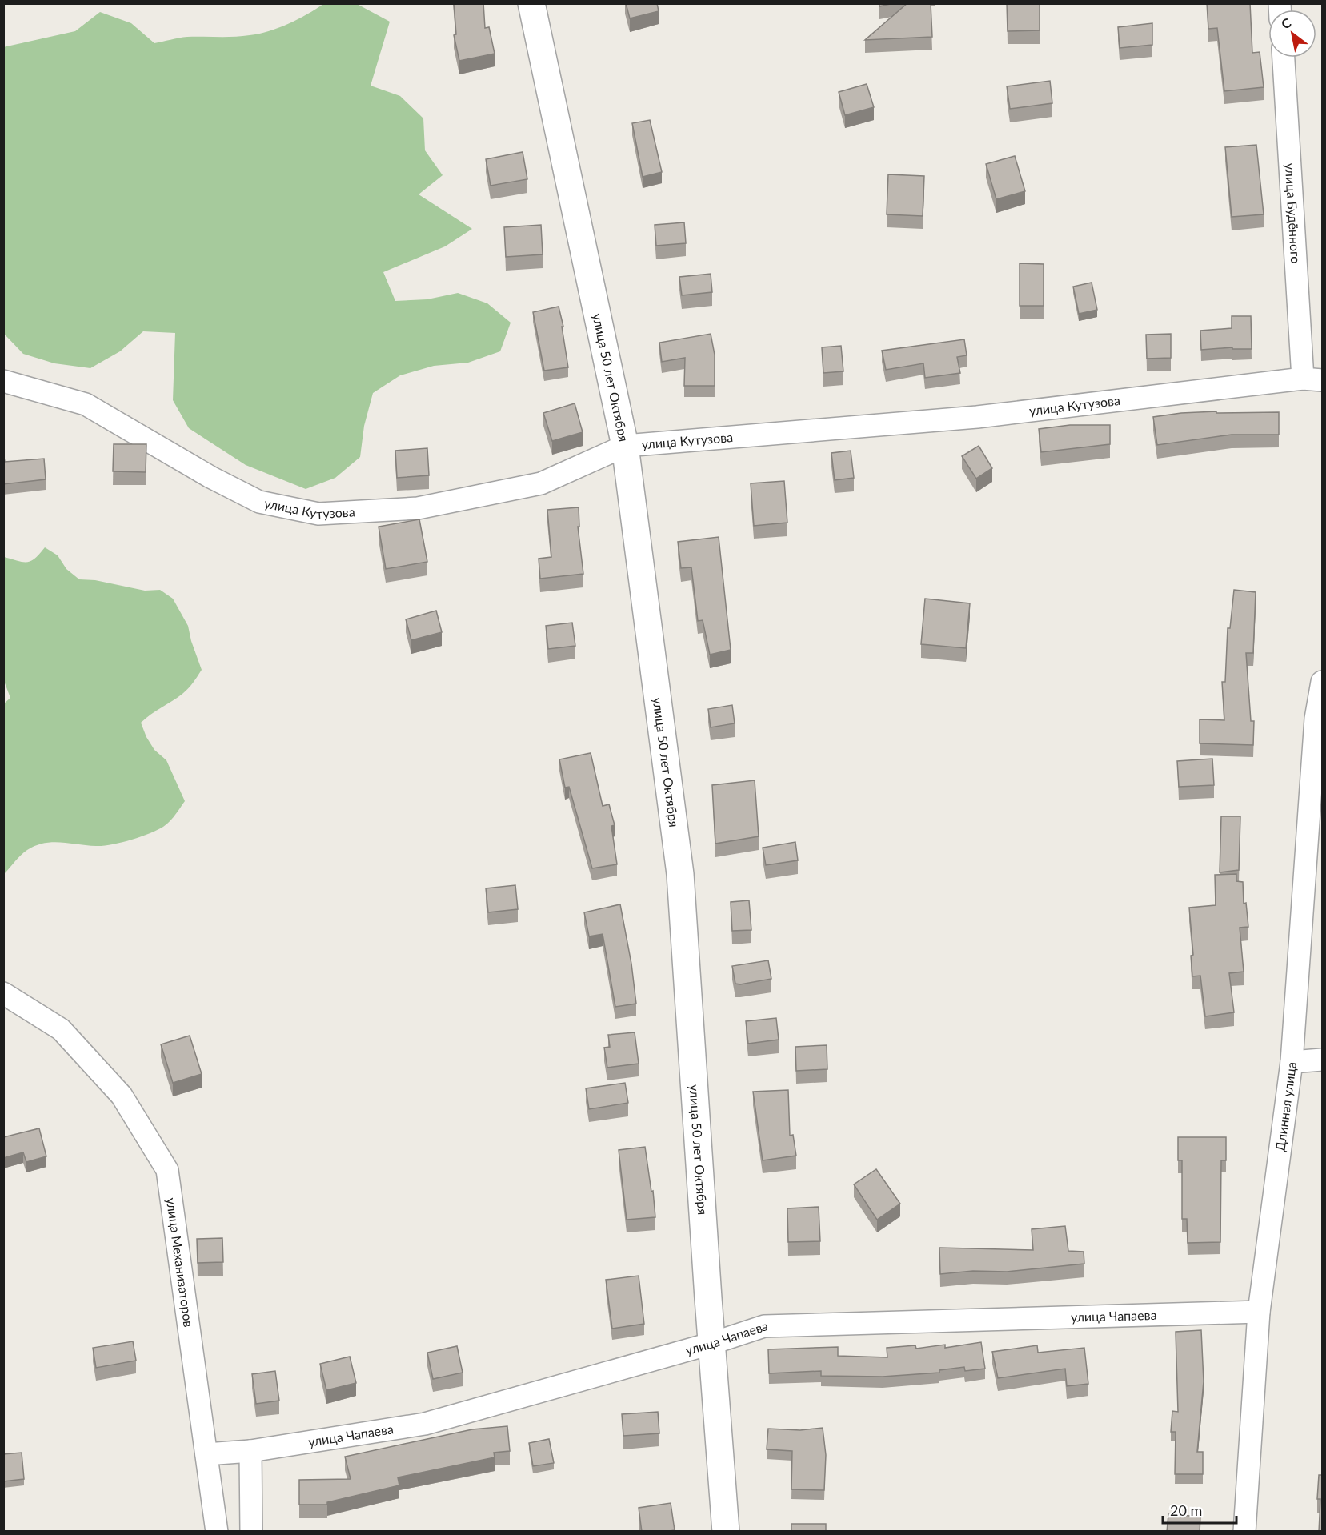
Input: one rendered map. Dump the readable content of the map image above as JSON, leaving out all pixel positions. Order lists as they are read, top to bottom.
{
  "streets": {
    "street": [
      "улица Будённого",
      "улица 50 лет Октября",
      "улица Кутузова",
      "Длинная улица",
      "улица Механизаторов",
      "улица Чапаева"
    ]
  },
  "crossings": [
    ["улица Будённого", "улица Кутузова"],
    ["улица 50 лет Октября", "улица Кутузова"],
    ["улица 50 лет Октября", "улица Чапаева"],
    ["Длинная улица", "улица Чапаева"],
    ["улица Механизаторов", "улица Чапаева"]
  ],
  "scale_bar": "20 m",
  "north": "top left"
}
